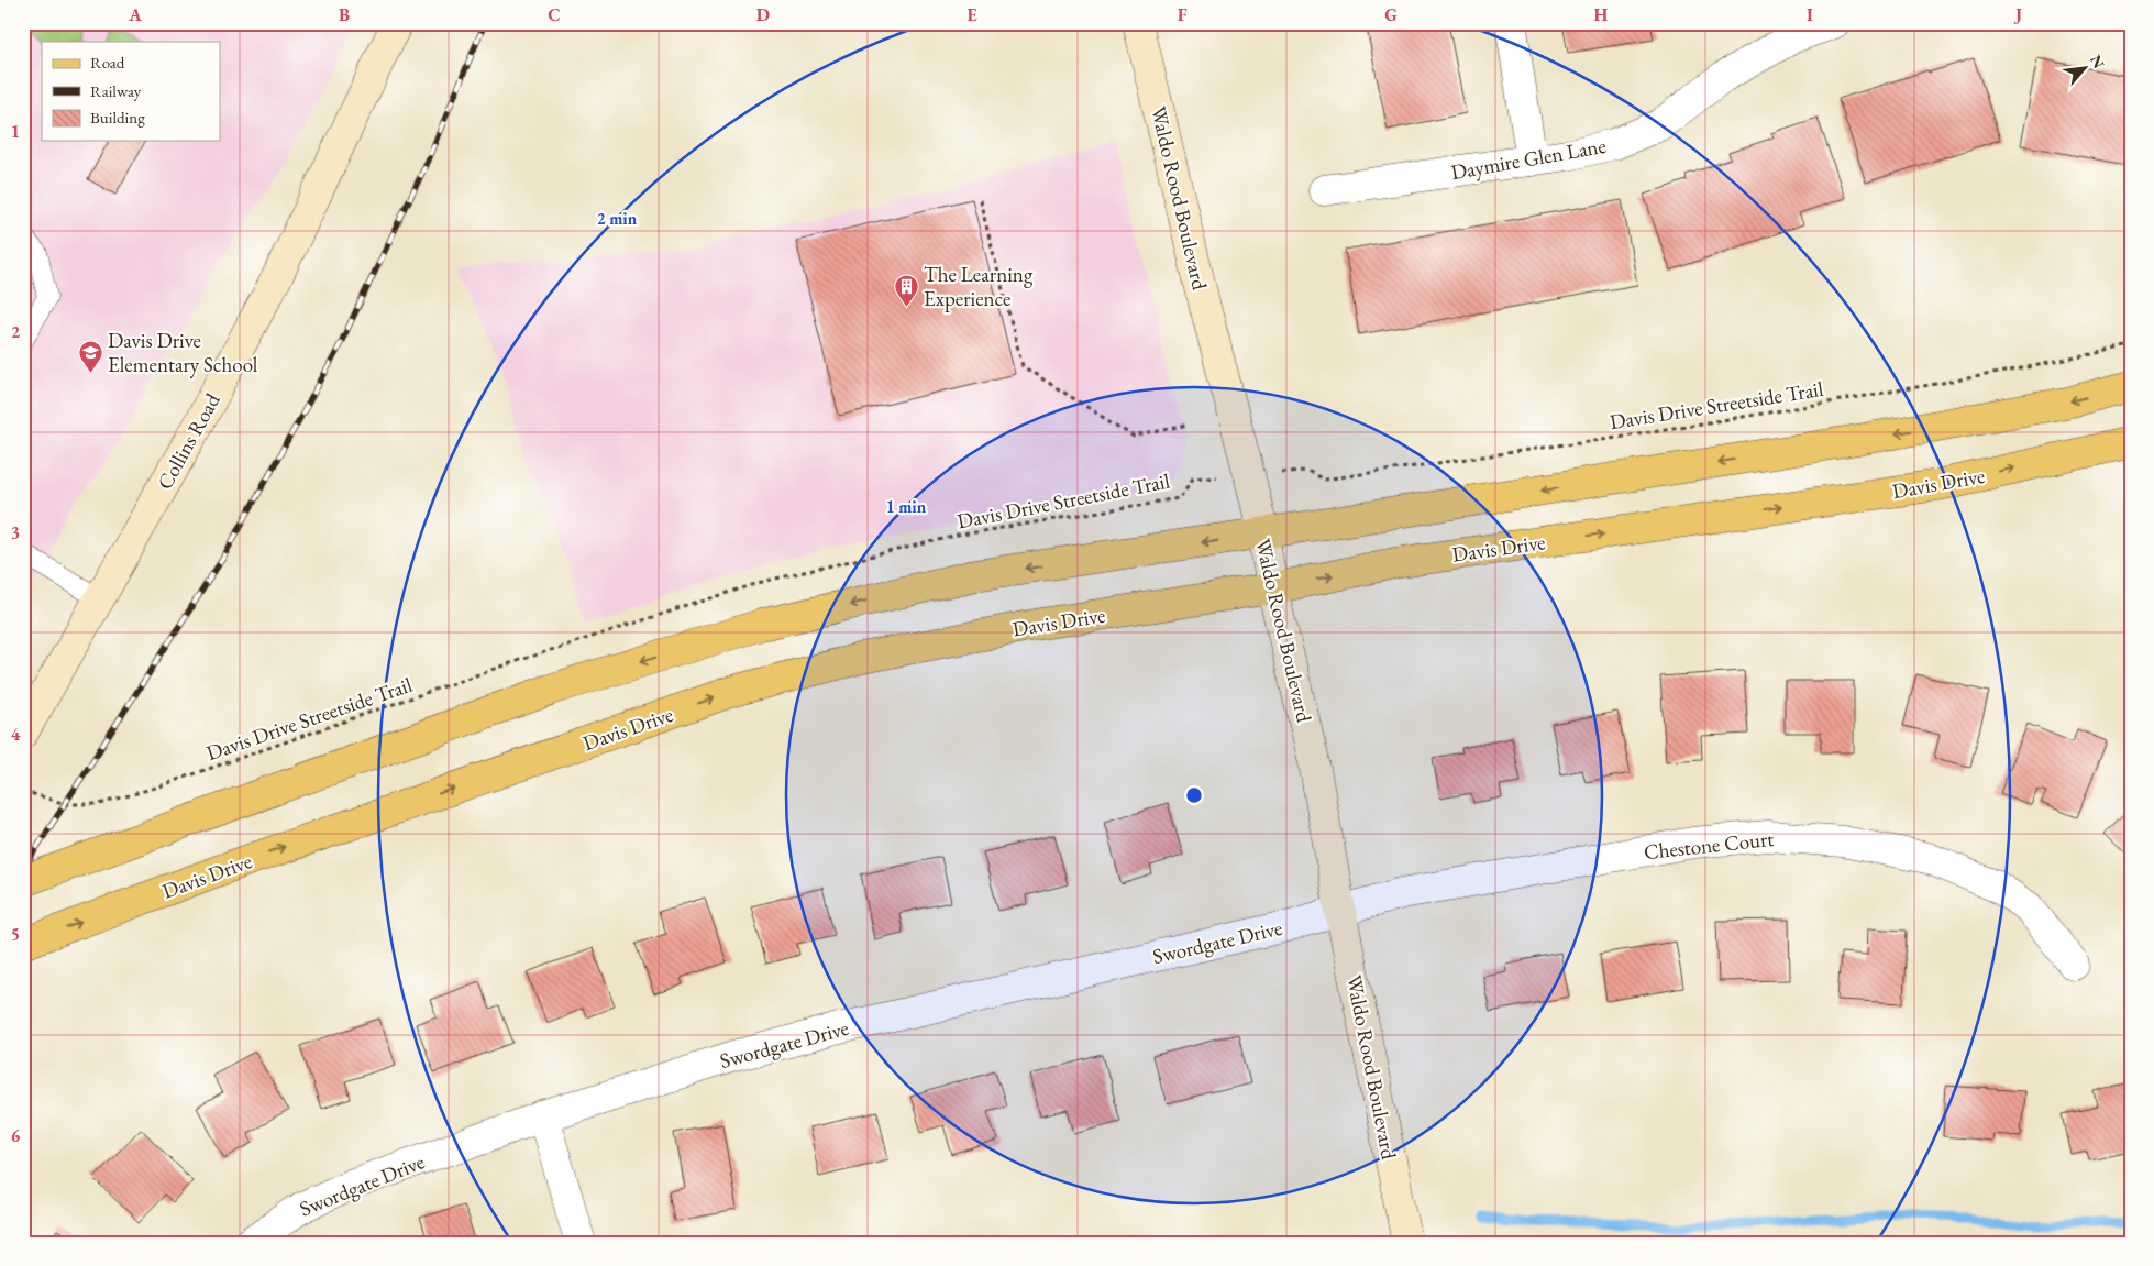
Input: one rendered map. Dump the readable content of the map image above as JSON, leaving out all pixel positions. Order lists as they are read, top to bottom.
{
  "streets": {
    "main road": ["Davis Drive"],
    "street": [
      "Daymire Glen Lane",
      "Waldo Rood Boulevard",
      "Collins Road",
      "Chestone Court",
      "Swordgate Drive"
    ],
    "path": ["Davis Drive Streetside Trail"]
  },
  "crossings": [
    ["Waldo Rood Boulevard", "Davis Drive"],
    ["Waldo Rood Boulevard", "Chestone Court"],
    ["Waldo Rood Boulevard", "Swordgate Drive"],
    ["Chestone Court", "Swordgate Drive"]
  ],
  "places": {
    "building": ["The Learning Experience"],
    "school or university": ["Davis Drive Elementary School"]
  },
  "legend": ["Road", "Railway", "Building"],
  "north": "top right",
  "grid": {
    "columns": [
      "A",
      "B",
      "C",
      "D",
      "E",
      "F",
      "G",
      "H",
      "I",
      "J"
    ],
    "rows": [
      "1",
      "2",
      "3",
      "4",
      "5",
      "6"
    ]
  },
  "rings": ["2 min", "1 min"]
}
